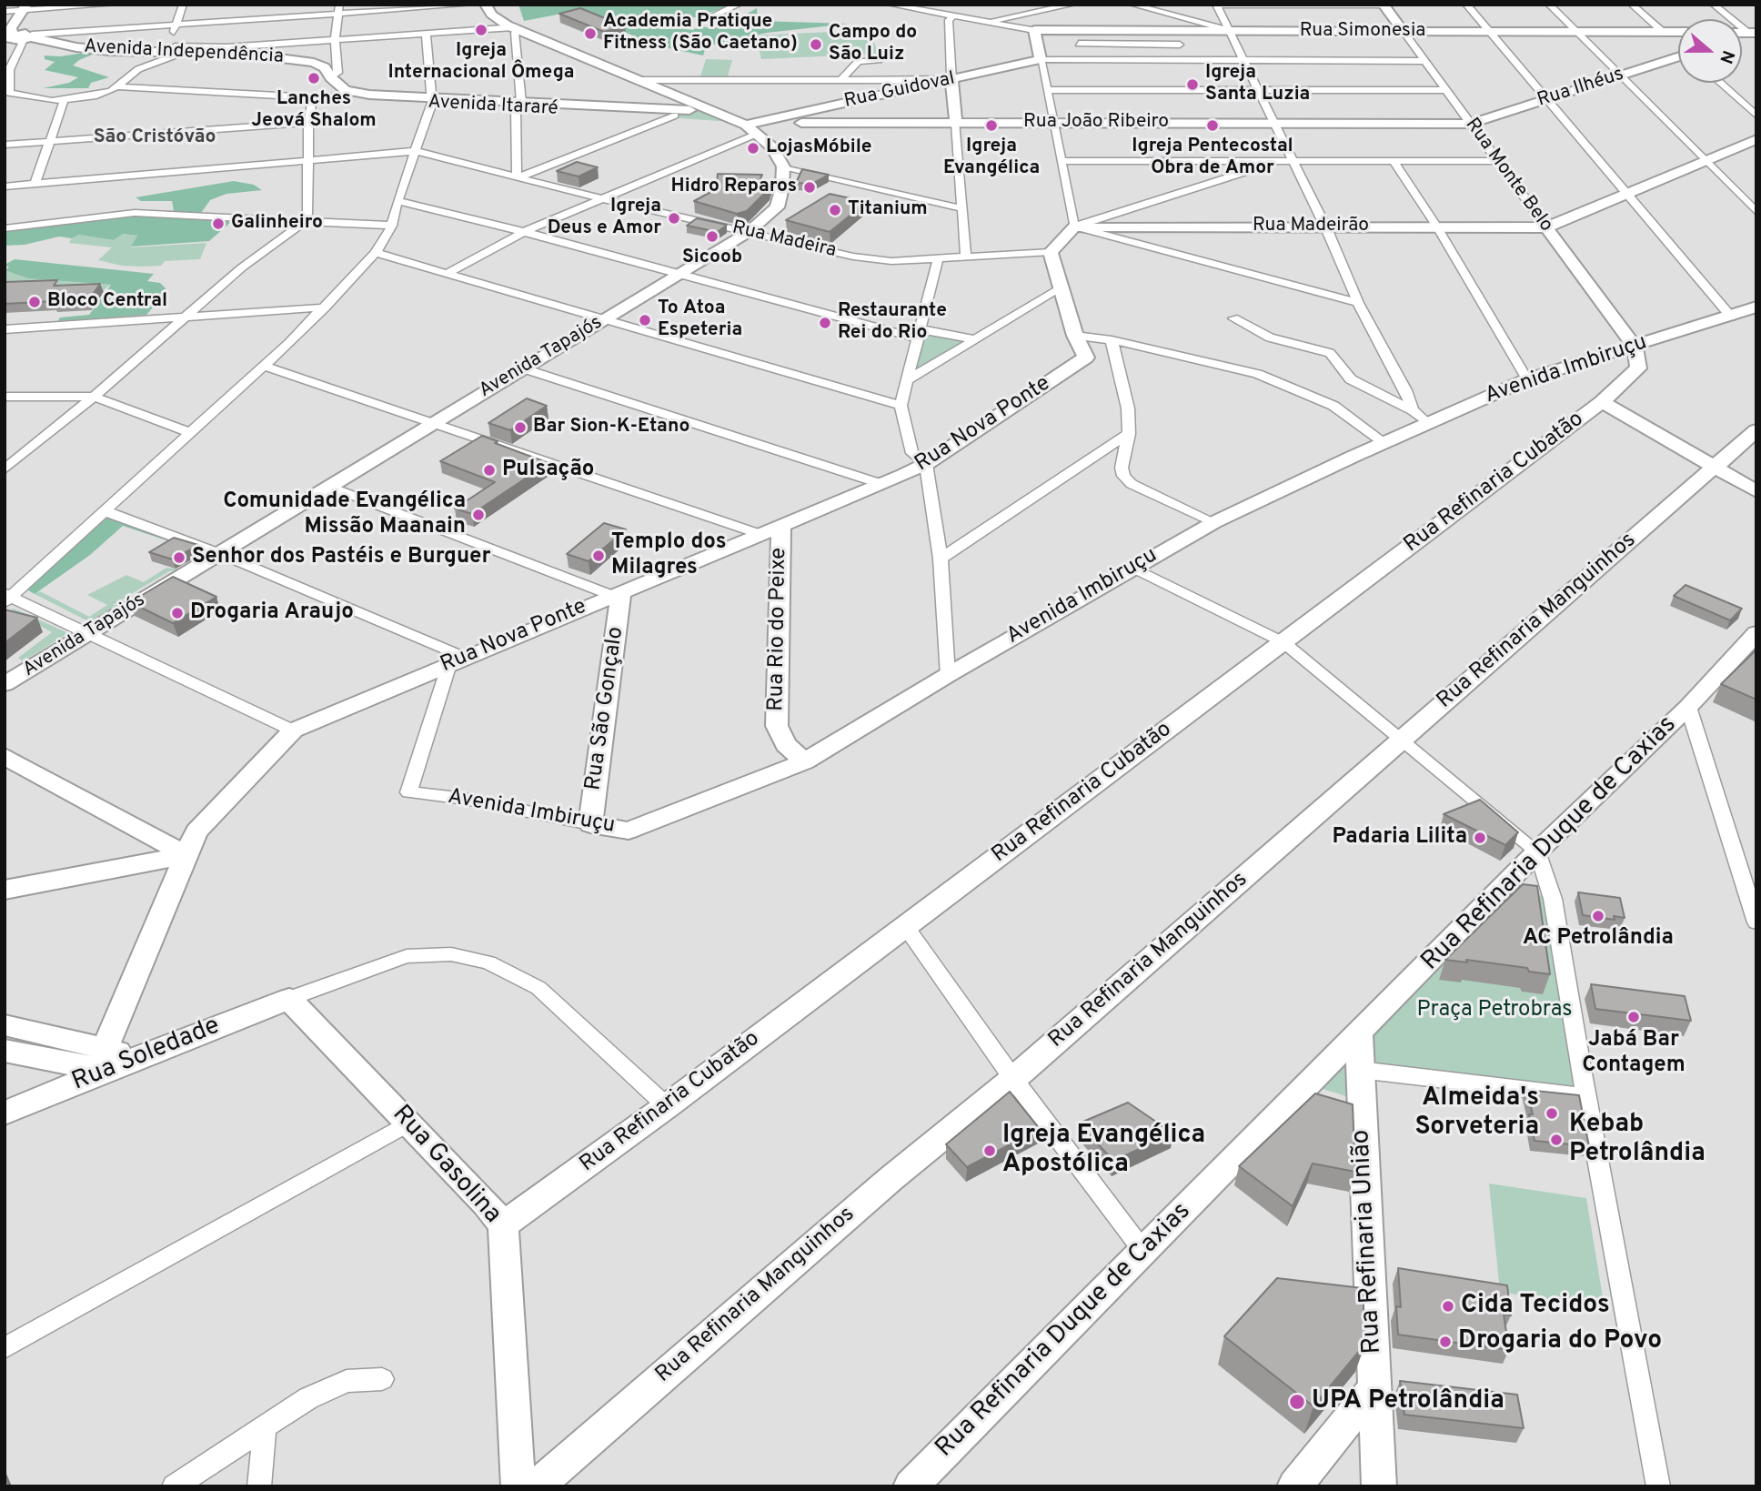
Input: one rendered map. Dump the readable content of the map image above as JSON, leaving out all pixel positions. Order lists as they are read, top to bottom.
{
  "streets": {
    "street": [
      "Rua Simonesia",
      "Avenida Independência",
      "Rua Ilhéus",
      "Rua Guidoval",
      "Avenida Itararé",
      "Rua João Ribeiro",
      "Rua Monte Belo",
      "Rua Madeirão",
      "Rua Madeira",
      "Avenida Tapajós",
      "Avenida Imbiruçu",
      "Rua Nova Ponte",
      "Rua Refinaria Cubatão",
      "Rua Refinaria Manguinhos",
      "Rua Rio do Peixe",
      "Rua São Gonçalo",
      "Rua Refinaria Duque de Caxias",
      "Rua Soledade",
      "Rua Gasolina",
      "Rua Refinaria União"
    ]
  },
  "crossings": [
    ["Rua Simonesia", "Rua Monte Belo"],
    ["Avenida Independência", "Avenida Itararé"],
    ["Rua Ilhéus", "Rua João Ribeiro"],
    ["Rua Ilhéus", "Rua Monte Belo"],
    ["Rua Guidoval", "Rua João Ribeiro"],
    ["Rua João Ribeiro", "Rua Monte Belo"],
    ["Rua Monte Belo", "Rua Madeirão"],
    ["Rua Monte Belo", "Avenida Imbiruçu"],
    ["Rua Monte Belo", "Rua Refinaria Cubatão"],
    ["Rua Madeira", "Avenida Tapajós"],
    ["Avenida Imbiruçu", "Rua Nova Ponte"],
    ["Avenida Imbiruçu", "Rua Refinaria Cubatão"],
    ["Avenida Imbiruçu", "Rua Rio do Peixe"],
    ["Avenida Imbiruçu", "Rua São Gonçalo"],
    ["Rua Nova Ponte", "Rua Rio do Peixe"],
    ["Rua Nova Ponte", "Rua São Gonçalo"],
    ["Rua Nova Ponte", "Rua Soledade"],
    ["Rua Refinaria Cubatão", "Rua Gasolina"],
    ["Rua Refinaria Duque de Caxias", "Rua Refinaria União"],
    ["Rua Soledade", "Rua Gasolina"]
  ],
  "districts": ["São Cristóvão"],
  "parks": ["Praça Petrobras"],
  "places": [
    "Igreja Internacional Ômega",
    "Academia Pratique Fitness (São Caetano)",
    "Campo do São Luiz",
    "Lanches Jeová Shalom",
    "Igreja Santa Luzia",
    "Igreja Evangélica",
    "Igreja Pentecostal Obra de Amor",
    "LojasMóbile",
    "Hidro Reparos",
    "Titanium",
    "Igreja Deus e Amor",
    "Galinheiro",
    "Sicoob",
    "Bloco Central",
    "To Atoa Espeteria",
    "Restaurante Rei do Rio",
    "Bar Sion-K-Etano",
    "Pulsação",
    "Comunidade Evangélica Missão Maanain",
    "Templo dos Milagres",
    "Senhor dos Pastéis e Burguer",
    "Drogaria Araujo",
    "Padaria Lilita",
    "AC Petrolândia",
    "Jabá Bar Contagem",
    "Almeida's Sorveteria",
    "Kebab Petrolândia",
    "Igreja Evangélica Apostólica",
    "Cida Tecidos",
    "Drogaria do Povo",
    "UPA Petrolândia"
  ],
  "north": "right"
}
